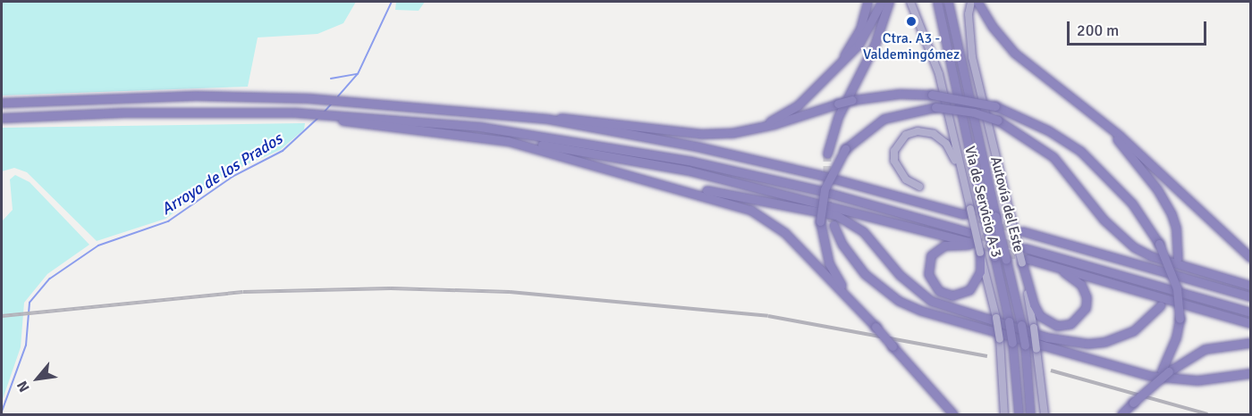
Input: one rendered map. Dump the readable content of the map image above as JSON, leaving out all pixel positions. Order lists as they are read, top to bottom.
{
  "streets": {
    "highway": ["Autovía del Este"],
    "main road": ["Vía de Servicio A-3"]
  },
  "water": ["Arroyo de los Prados"],
  "places": ["Ctra. A3 - Valdemingómez"],
  "scale_bar": "200 m",
  "north": "bottom left"
}
